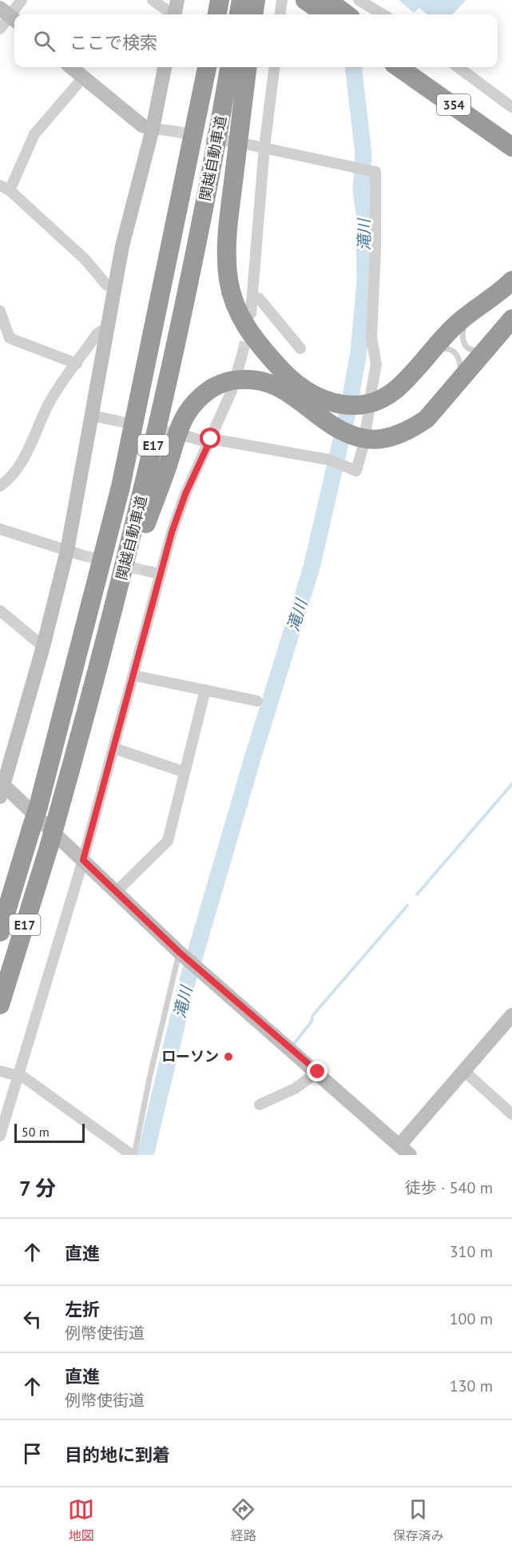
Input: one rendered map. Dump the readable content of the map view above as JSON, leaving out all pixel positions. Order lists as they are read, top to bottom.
{
  "streets": {
    "highway": ["354", "関越自動車道", "E17"]
  },
  "water": ["滝川"],
  "places": ["ローソン"],
  "scale_bar": "50 m",
  "page": {
    "search": "ここで検索",
    "scale": "50 m",
    "heading": ["7 分", "徒歩 · 540 m"],
    "list": [
      ["直進", "310 m"],
      ["左折", "例幣使街道", "100 m"],
      ["直進", "例幣使街道", "130 m"],
      "目的地に到着"
    ],
    "nav": ["地図", "経路", "保存済み"]
  }
}
